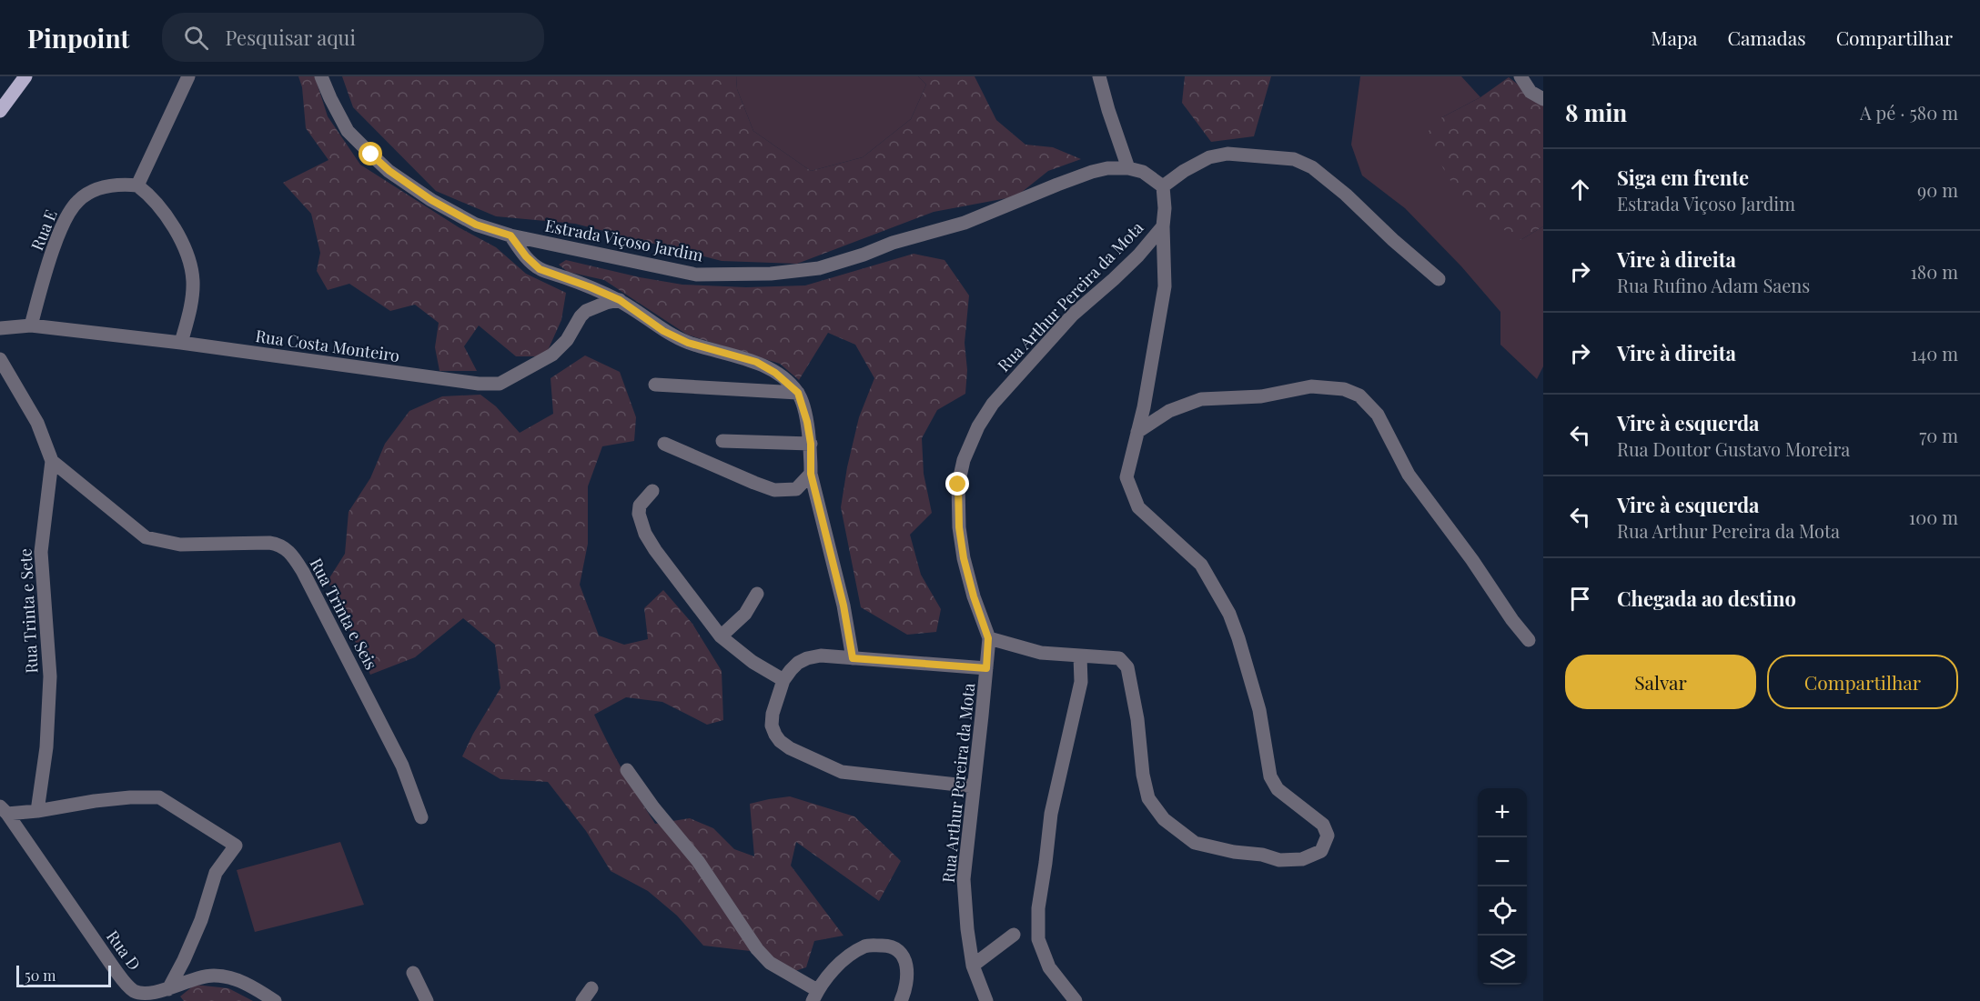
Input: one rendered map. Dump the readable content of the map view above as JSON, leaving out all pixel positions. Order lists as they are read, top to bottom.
{
  "streets": {
    "street": [
      "Rua E",
      "Estrada Viçoso Jardim",
      "Rua Arthur Pereira da Mota",
      "Rua Costa Monteiro",
      "Rua Trinta e Sete",
      "Rua Trinta e Seis",
      "Rua D"
    ]
  },
  "crossings": [
    ["Rua E", "Rua Costa Monteiro"],
    ["Estrada Viçoso Jardim", "Rua Arthur Pereira da Mota"],
    ["Rua Trinta e Sete", "Rua Trinta e Seis"]
  ],
  "scale_bar": "50 m",
  "page": {
    "header": "Pinpoint",
    "search": "Pesquisar aqui",
    "nav": ["Mapa", "Camadas", "Compartilhar"],
    "heading": ["8 min", "A pé · 580 m"],
    "list": [
      ["Siga em frente", "Estrada Viçoso Jardim", "90 m"],
      ["Vire à direita", "Rua Rufino Adam Saens", "180 m"],
      ["Vire à direita", "140 m"],
      ["Vire à esquerda", "Rua Doutor Gustavo Moreira", "70 m"],
      ["Vire à esquerda", "Rua Arthur Pereira da Mota", "100 m"],
      "Chegada ao destino"
    ],
    "buttons": ["Salvar", "Compartilhar"],
    "map_buttons": ["+", "−"],
    "scale": "50 m"
  }
}
